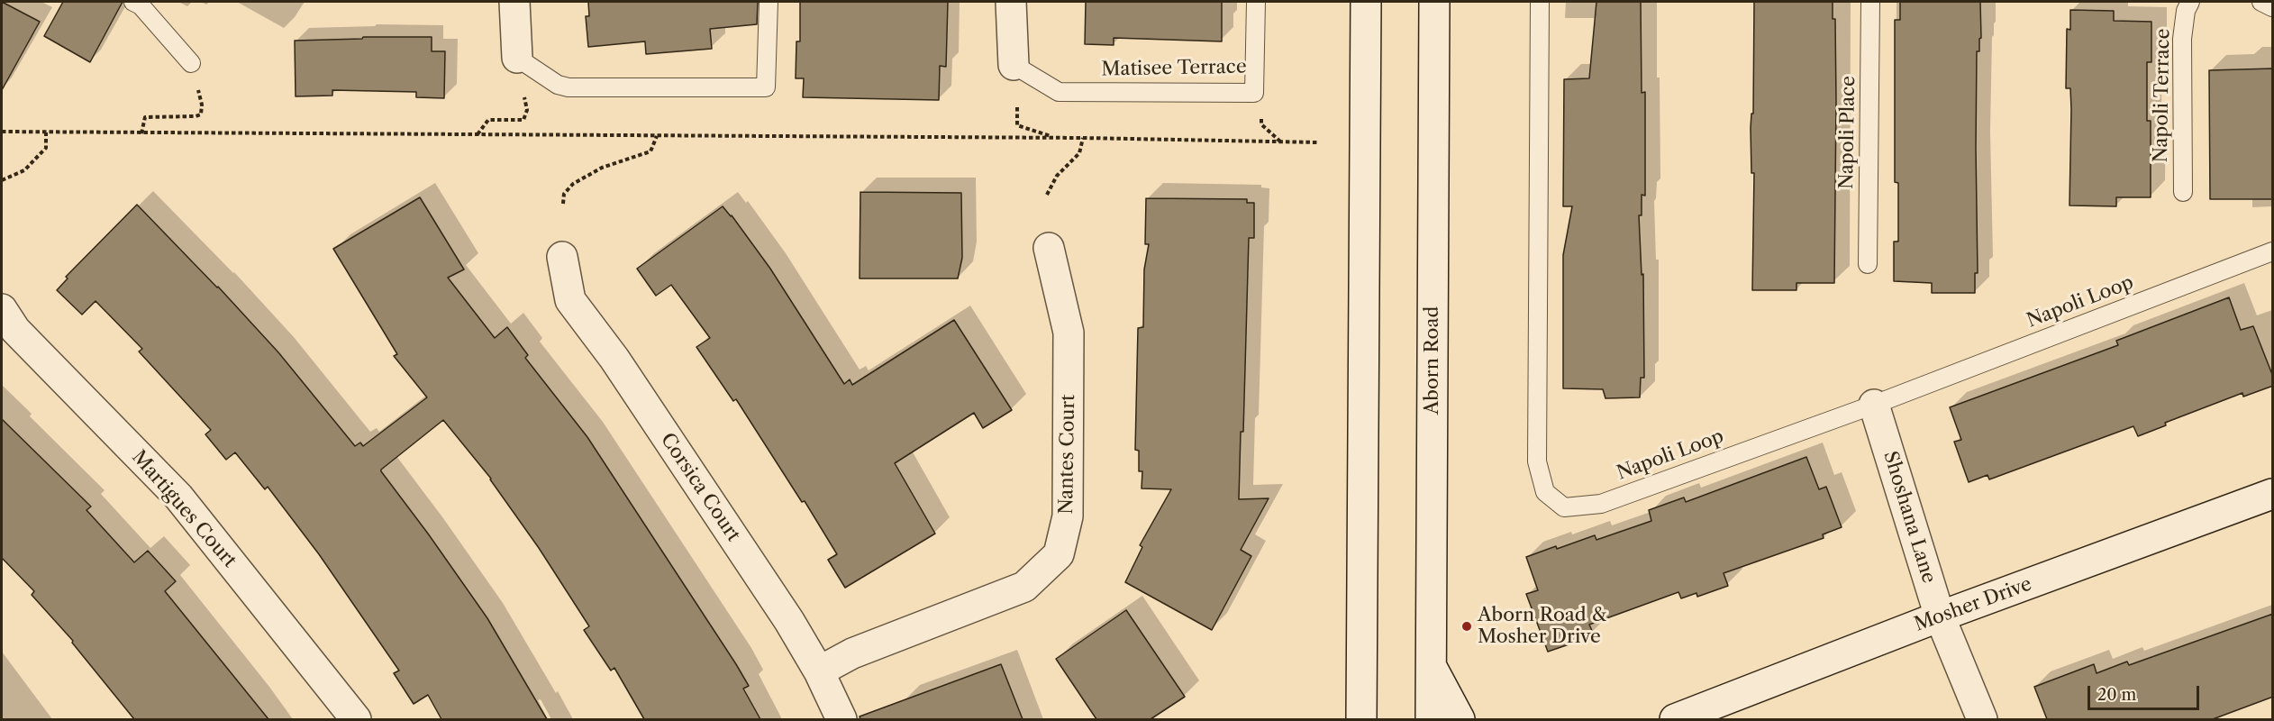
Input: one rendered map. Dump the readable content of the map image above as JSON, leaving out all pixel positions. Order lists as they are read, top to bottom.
{
  "streets": {
    "street": [
      "Aborn Road",
      "Nantes Court",
      "Corsica Court",
      "Martigues Court",
      "Shoshana Lane",
      "Mosher Drive"
    ],
    "lane": [
      "Matisee Terrace",
      "Napoli Terrace",
      "Napoli Place",
      "Napoli Loop"
    ]
  },
  "crossings": [
    ["Napoli Loop", "Shoshana Lane"],
    ["Nantes Court", "Corsica Court"],
    ["Shoshana Lane", "Mosher Drive"]
  ],
  "places": ["Aborn Road & Mosher Drive"],
  "scale_bar": "20 m"
}
